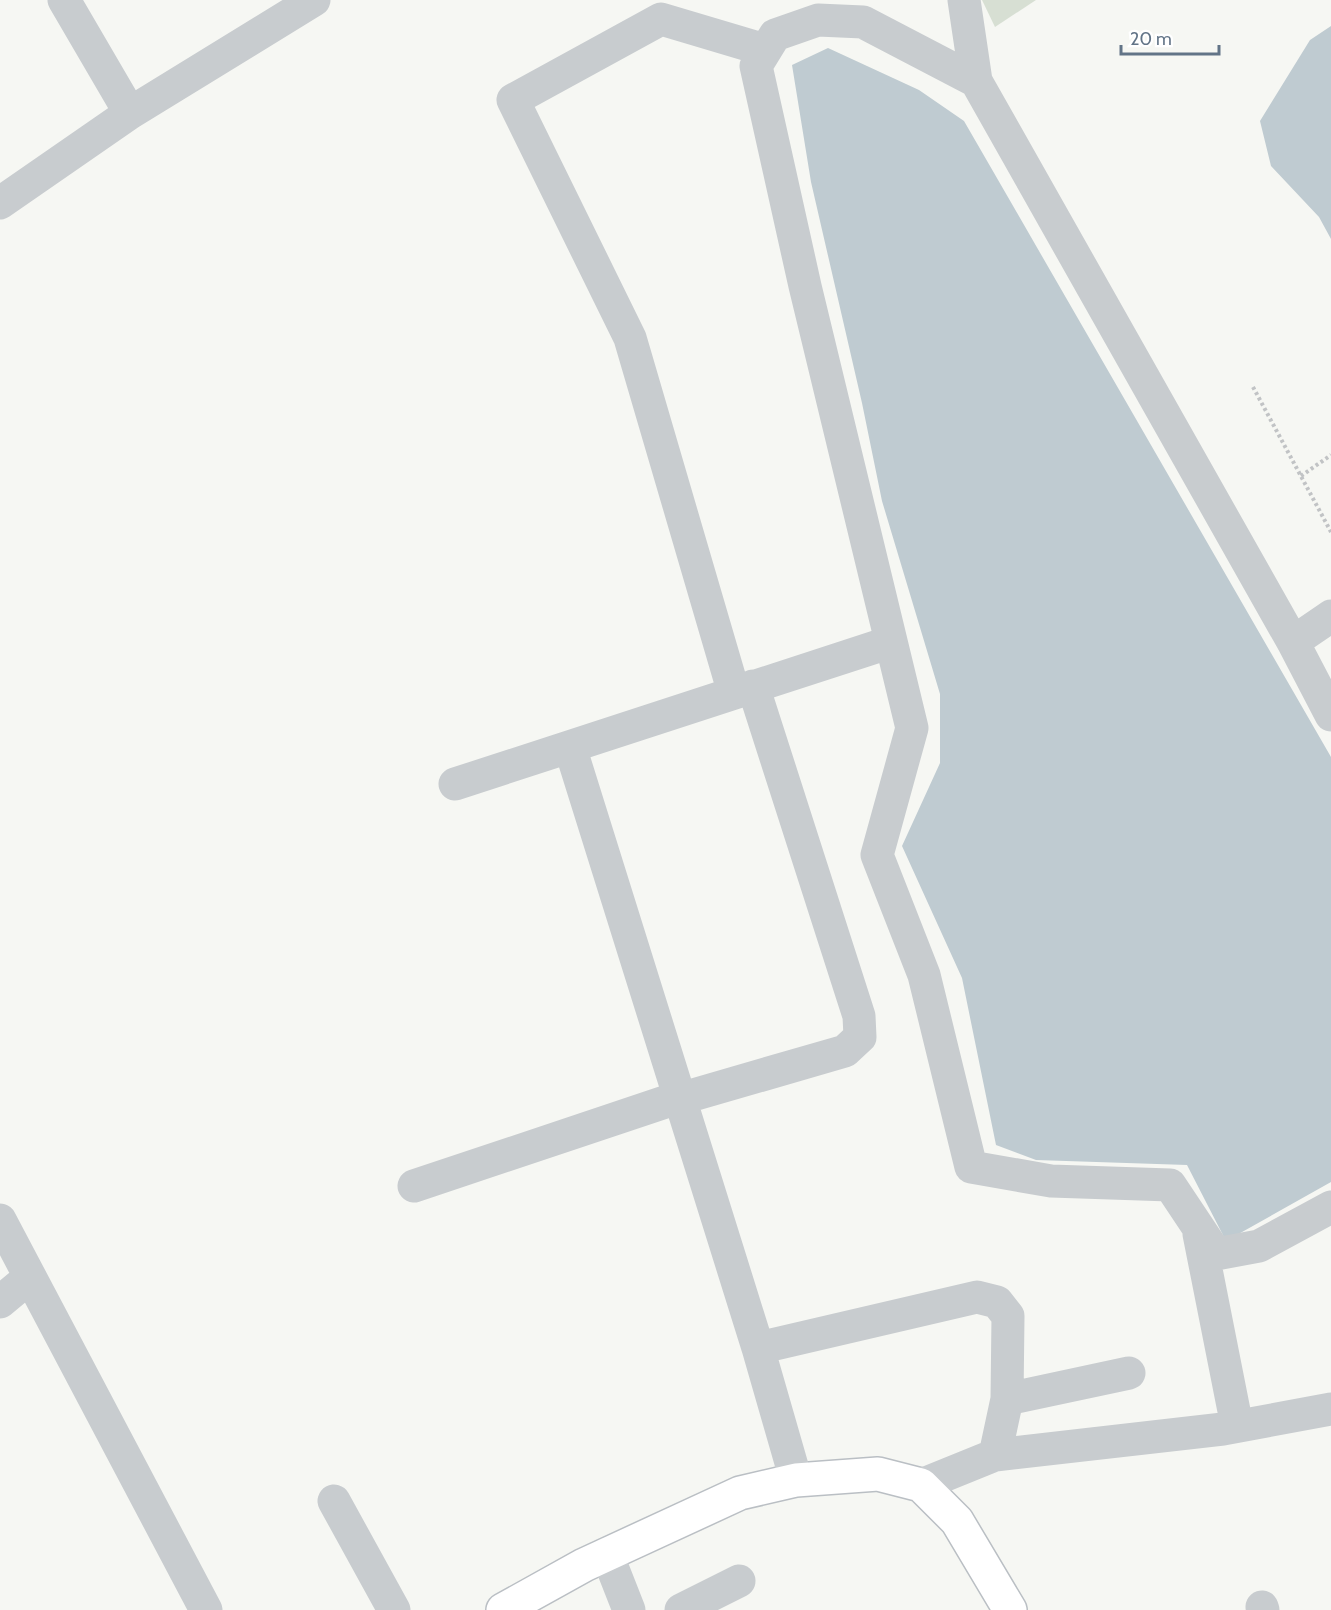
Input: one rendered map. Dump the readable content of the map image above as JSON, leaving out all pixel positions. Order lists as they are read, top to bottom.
{
  "scale_bar": "20 m"
}
